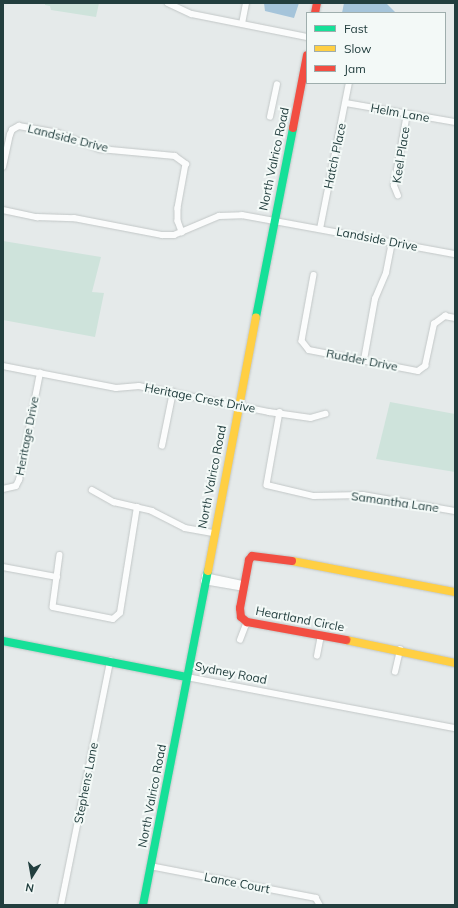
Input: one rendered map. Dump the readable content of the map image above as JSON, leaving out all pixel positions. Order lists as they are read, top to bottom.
{
  "streets": {
    "street": [
      "Helm Lane",
      "Landside Drive",
      "Keel Place",
      "Hatch Place",
      "North Valrico Road",
      "Rudder Drive",
      "Heritage Crest Drive",
      "Heritage Drive",
      "Samantha Lane",
      "Heartland Circle",
      "Sydney Road",
      "Stephens Lane",
      "Lance Court"
    ]
  },
  "crossings": [
    ["Helm Lane", "Keel Place"],
    ["Helm Lane", "Hatch Place"],
    ["Landside Drive", "Hatch Place"],
    ["Landside Drive", "North Valrico Road"],
    ["North Valrico Road", "Heritage Crest Drive"],
    ["North Valrico Road", "Sydney Road"],
    ["North Valrico Road", "Lance Court"],
    ["Heritage Crest Drive", "Heritage Drive"],
    ["Heritage Crest Drive", "Samantha Lane"],
    ["Sydney Road", "Stephens Lane"]
  ],
  "legend": ["Fast", "Slow", "Jam"],
  "north": "bottom"
}
